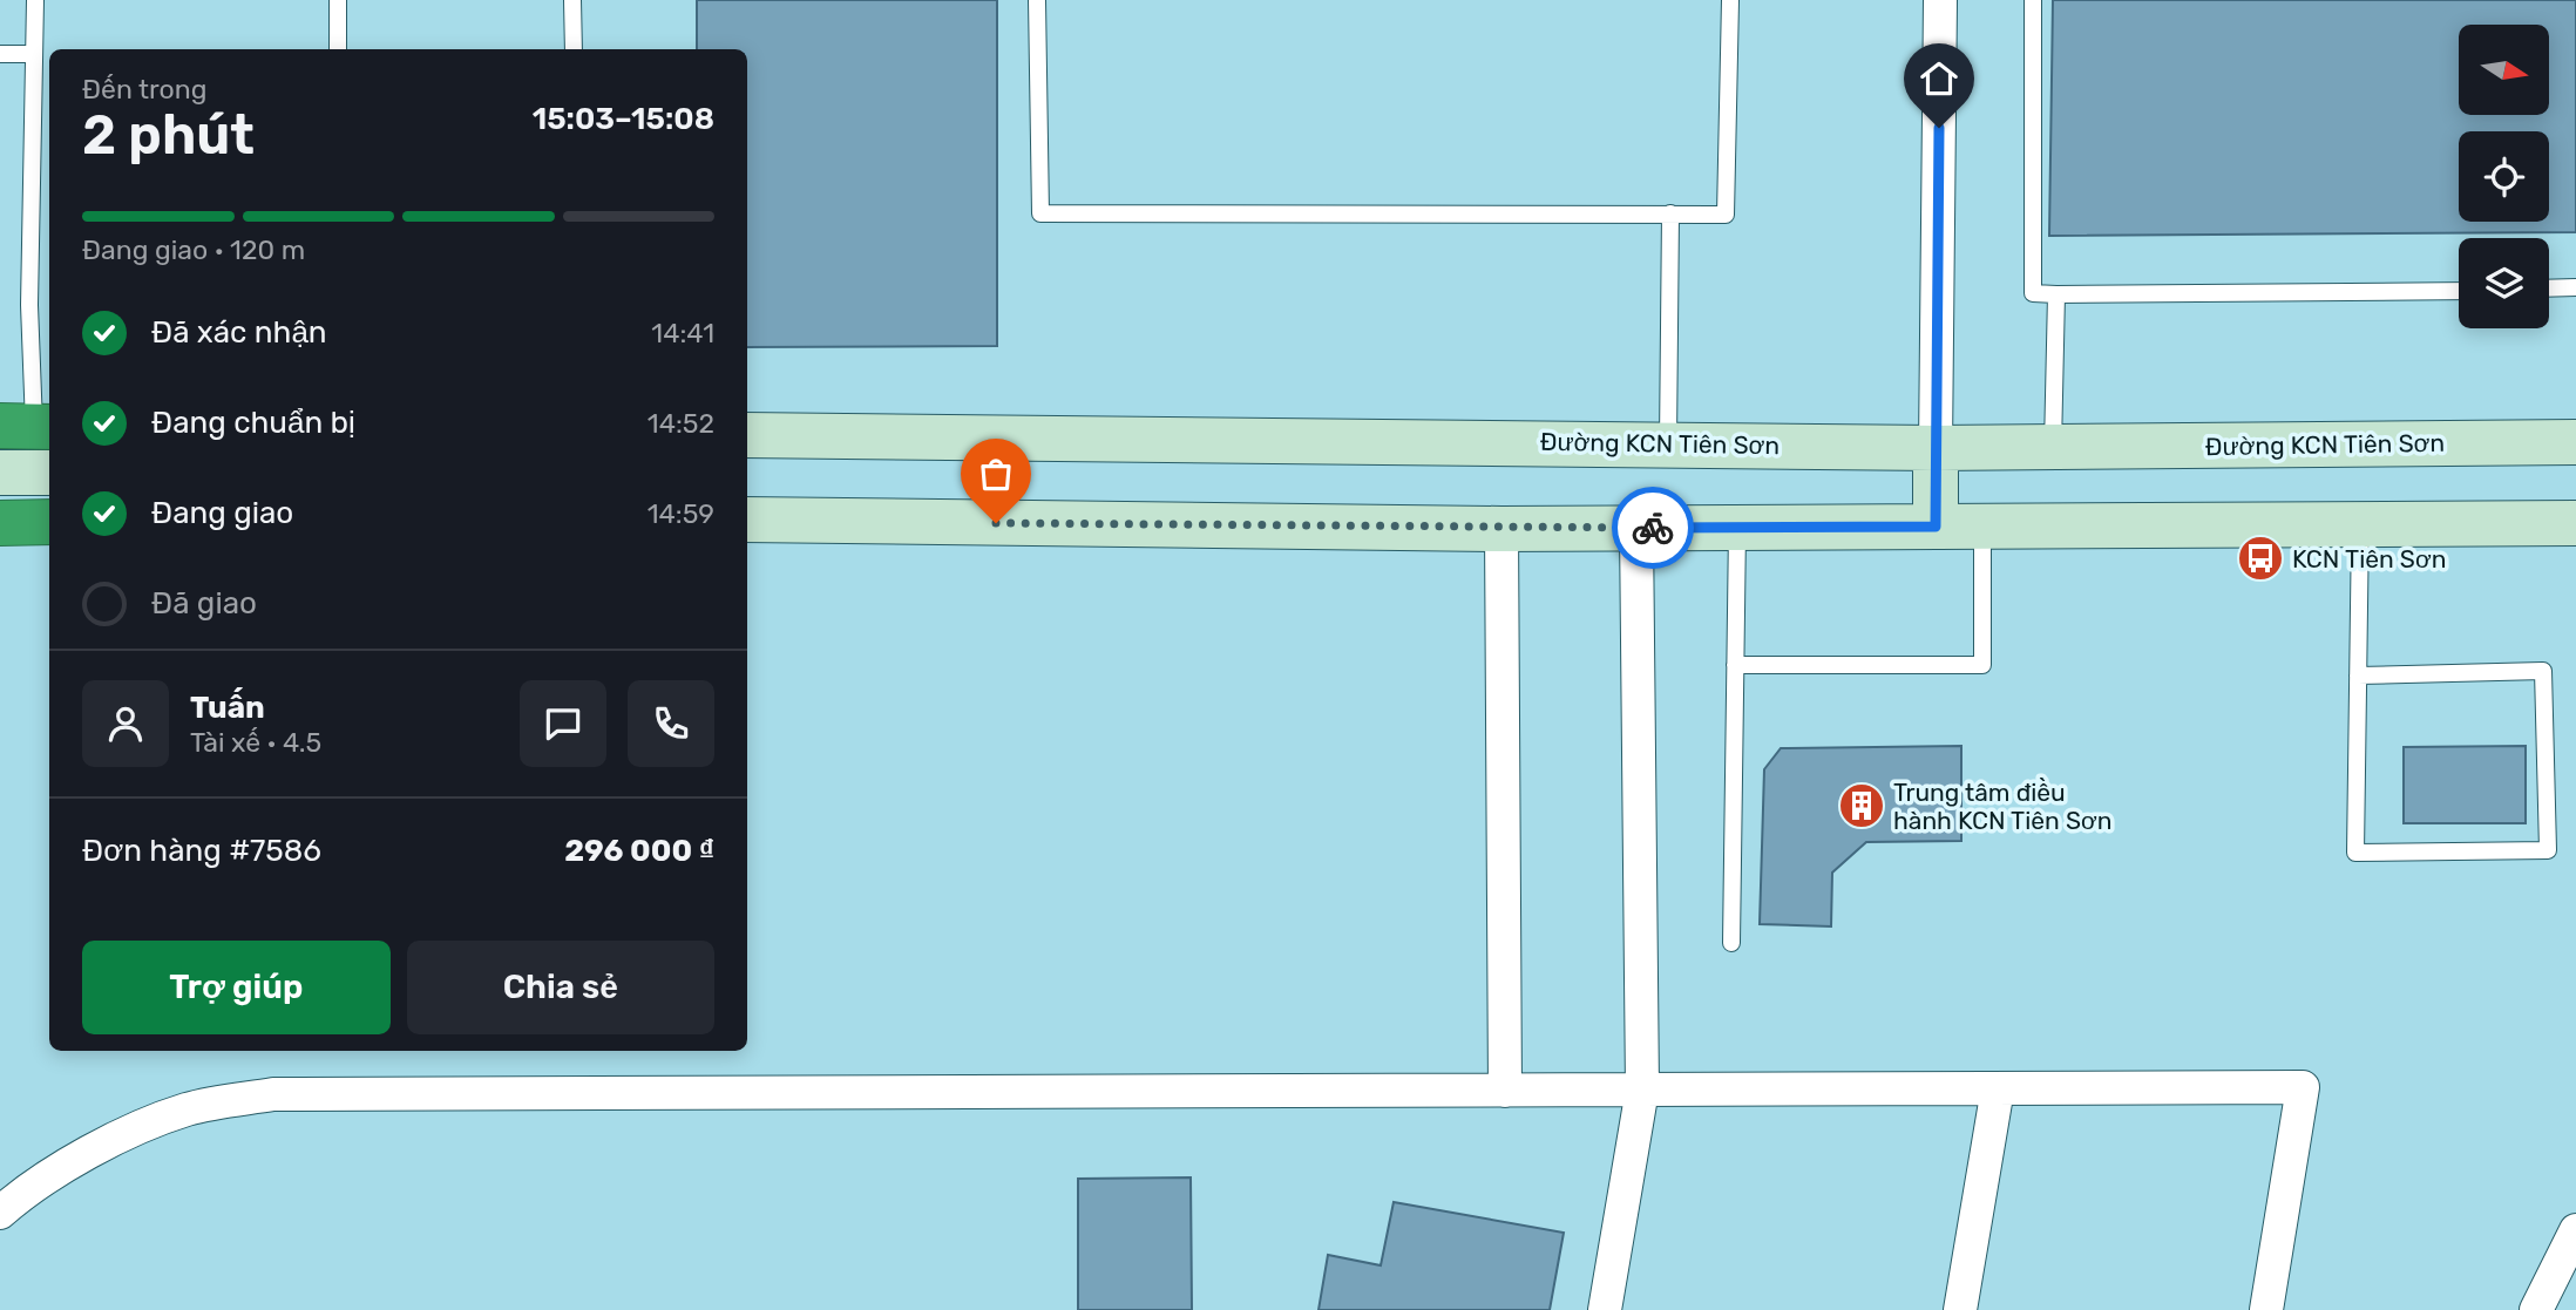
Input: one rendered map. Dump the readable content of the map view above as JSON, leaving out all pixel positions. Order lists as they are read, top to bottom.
{
  "streets": {
    "main road": ["Đường KCN Tiên Sơn"]
  },
  "places": {
    "bus stop": ["KCN Tiên Sơn"],
    "building": ["Trung tâm điều hành KCN Tiên Sơn"]
  },
  "north": "right",
  "page": {
    "heading": ["2 phút", "Đến trong", "15:03–15:08"],
    "panel": [
      "Tuấn",
      "Tài xế · 4.5",
      "Đơn hàng #7586",
      "296 000 ₫"
    ],
    "bar": "Đang giao · 120 m",
    "list": [
      ["Đã xác nhận", "14:41"],
      ["Đang chuẩn bị", "14:52"],
      ["Đang giao", "14:59"],
      "Đã giao"
    ],
    "buttons": ["Trợ giúp", "Chia sẻ"]
  }
}
